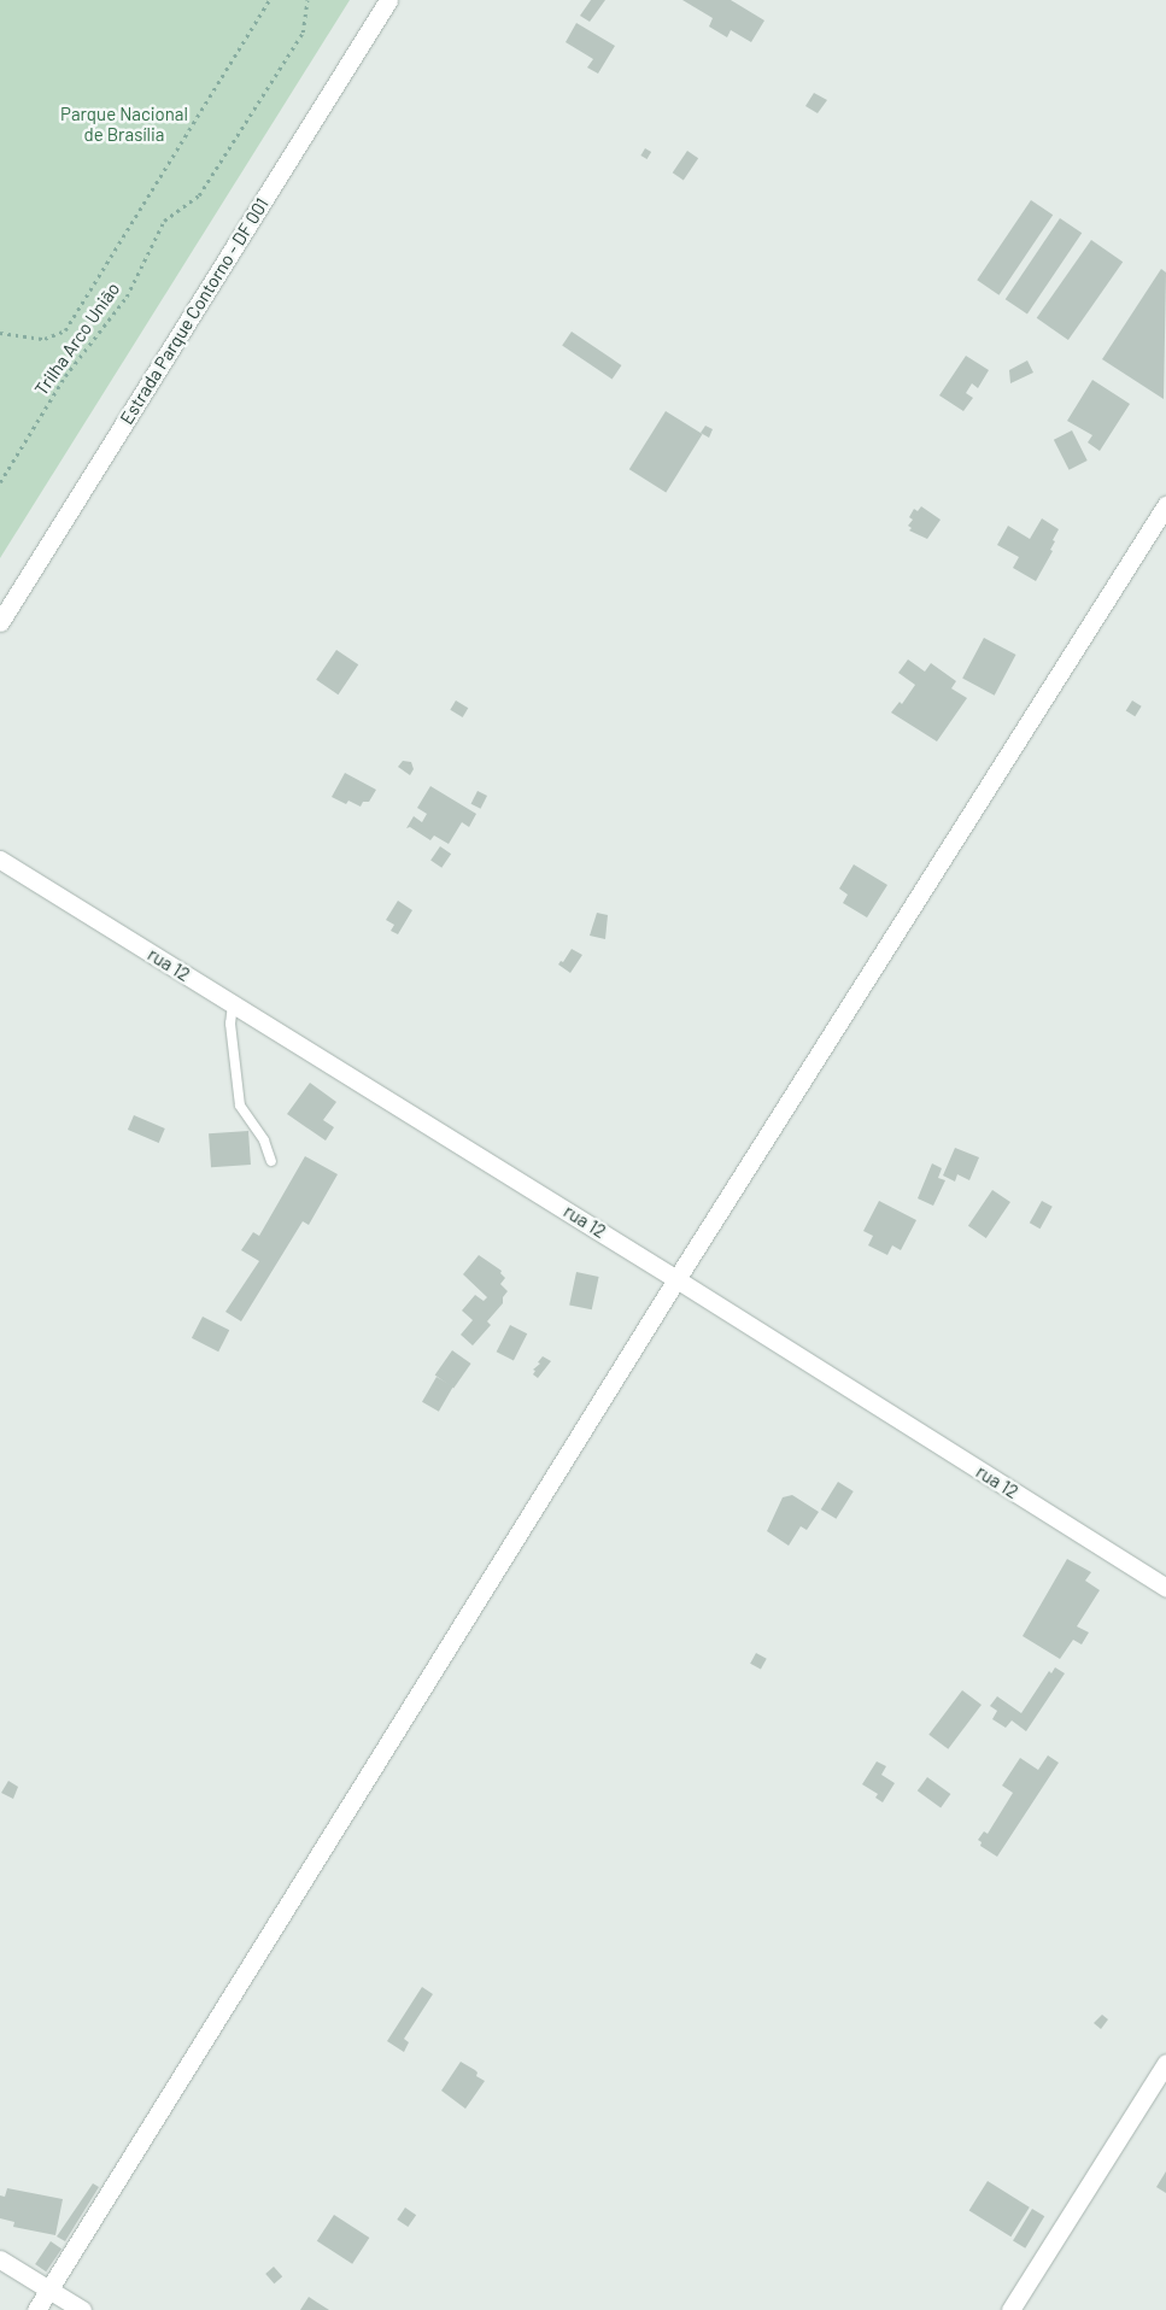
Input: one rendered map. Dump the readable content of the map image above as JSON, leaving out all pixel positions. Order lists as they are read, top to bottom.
{
  "streets": {
    "street": ["Estrada Parque Contorno - DF 001", "rua 12"],
    "path": ["Trilha Arco União"]
  },
  "parks": ["Parque Nacional de Brasília"]
}
